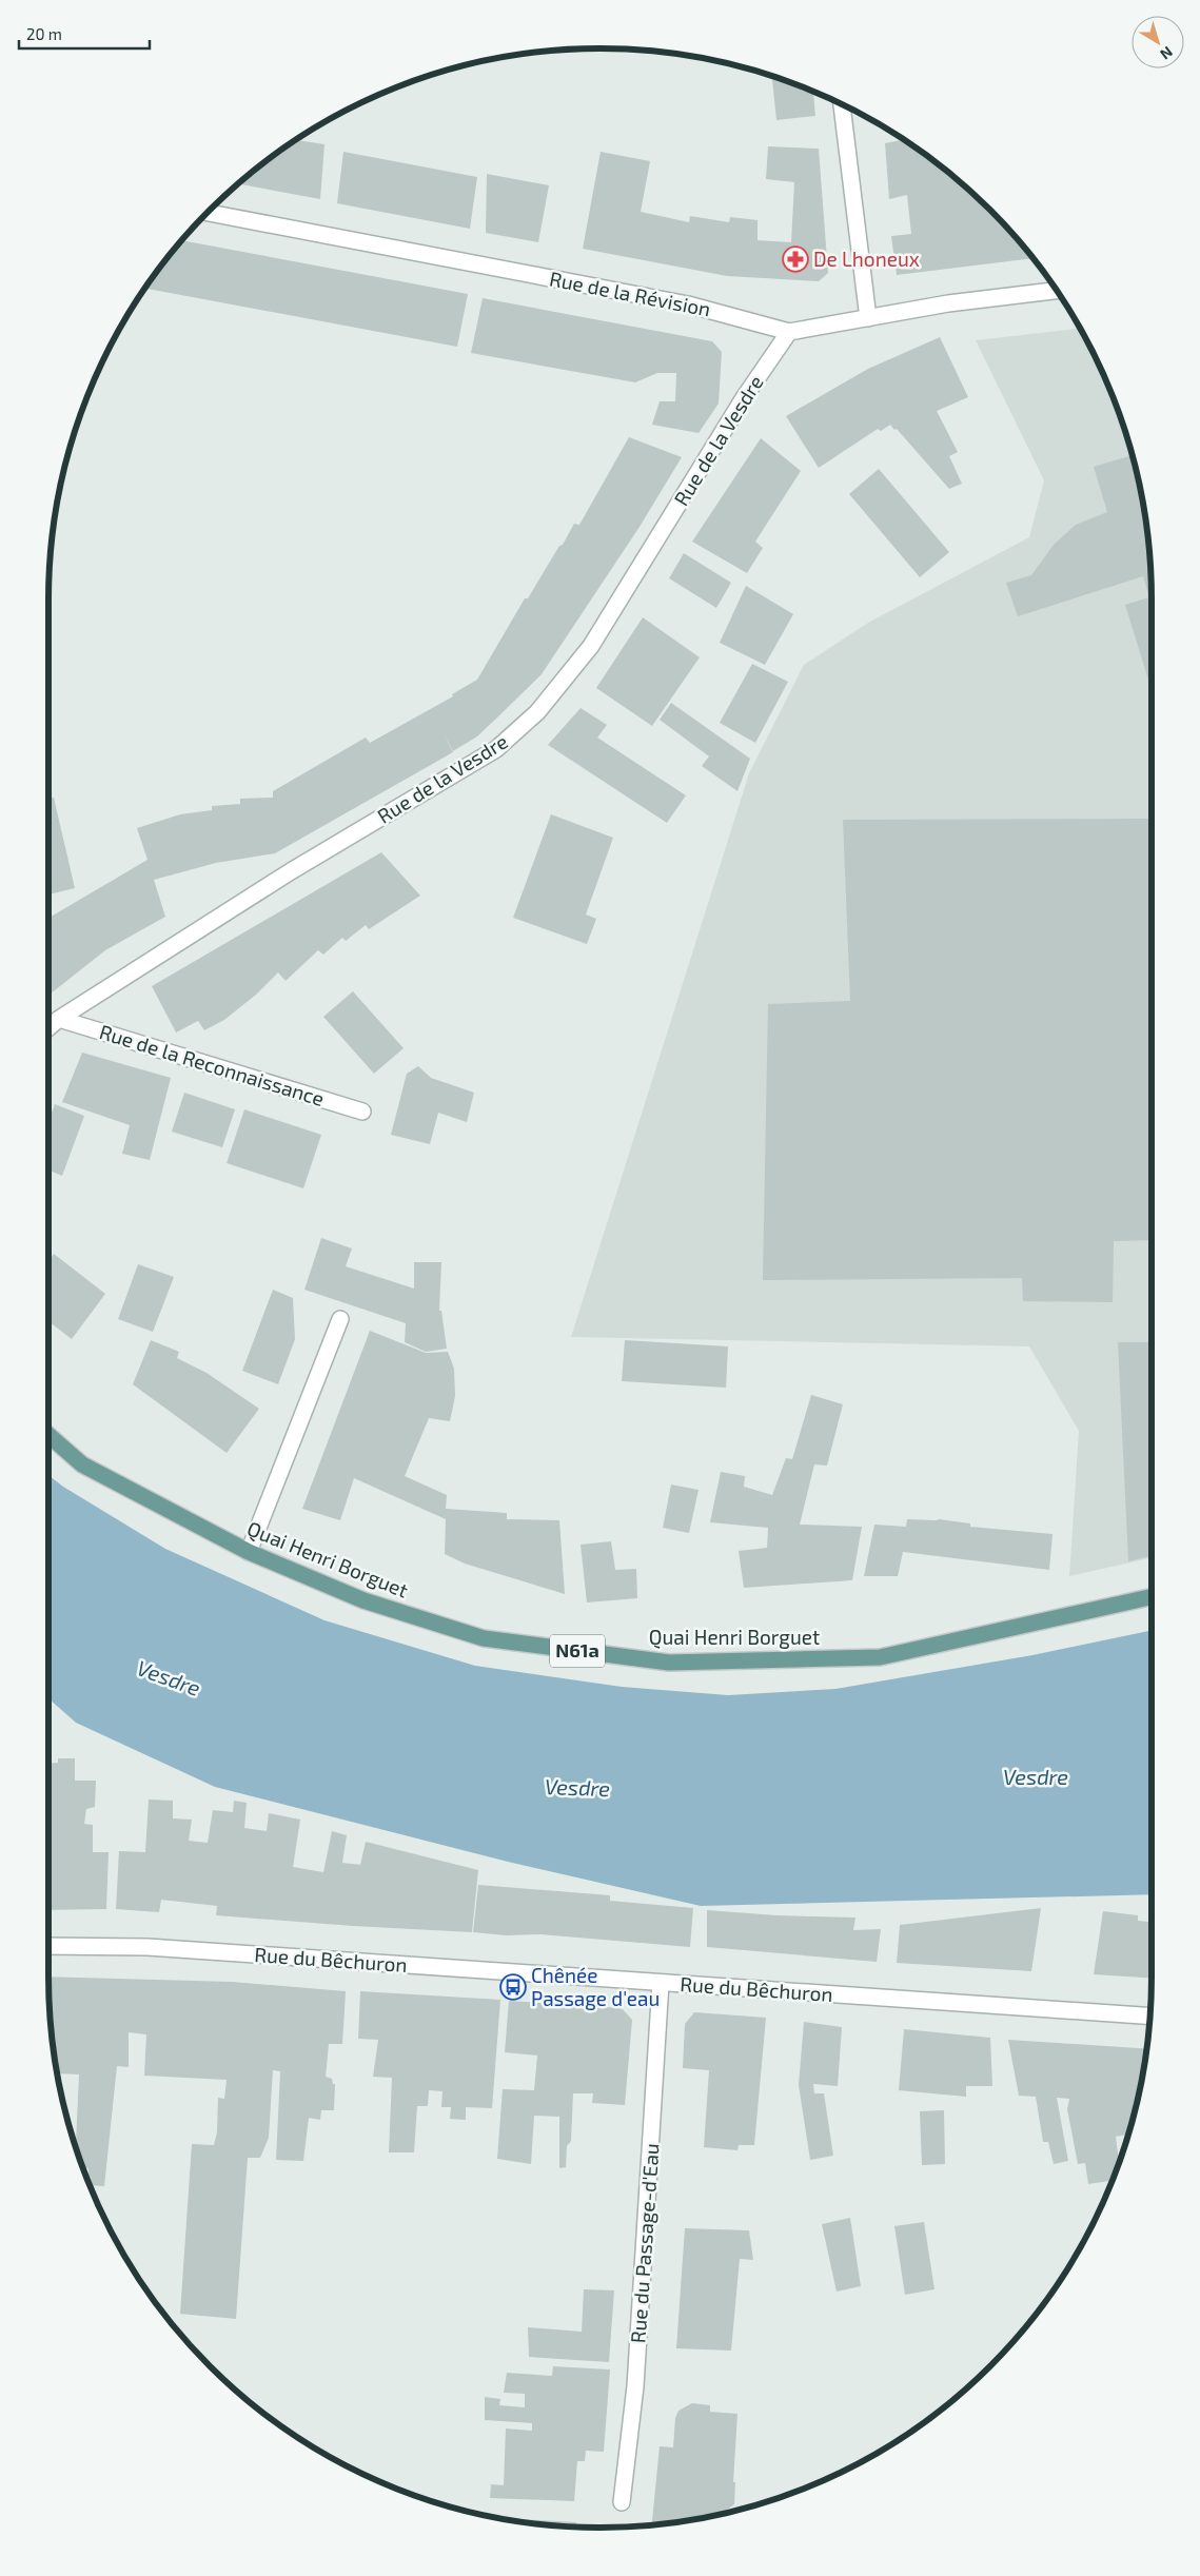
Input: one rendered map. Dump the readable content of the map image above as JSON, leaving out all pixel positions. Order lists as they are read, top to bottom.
{
  "streets": {
    "main road": ["Quai Henri Borguet", "N61a"],
    "street": [
      "Rue de la Révision",
      "Rue de la Vesdre",
      "Rue de la Reconnaissance",
      "Rue du Bêchuron",
      "Rue du Passage-d'Eau"
    ]
  },
  "crossings": [
    ["Rue de la Révision", "Rue de la Vesdre"],
    ["Rue de la Vesdre", "Rue de la Reconnaissance"],
    ["Rue du Bêchuron", "Rue du Passage-d'Eau"]
  ],
  "water": ["Vesdre"],
  "places": {
    "pharmacy": ["De Lhoneux"],
    "bus stop": ["Chênée Passage d'eau"]
  },
  "scale_bar": "20 m",
  "north": "bottom right"
}
